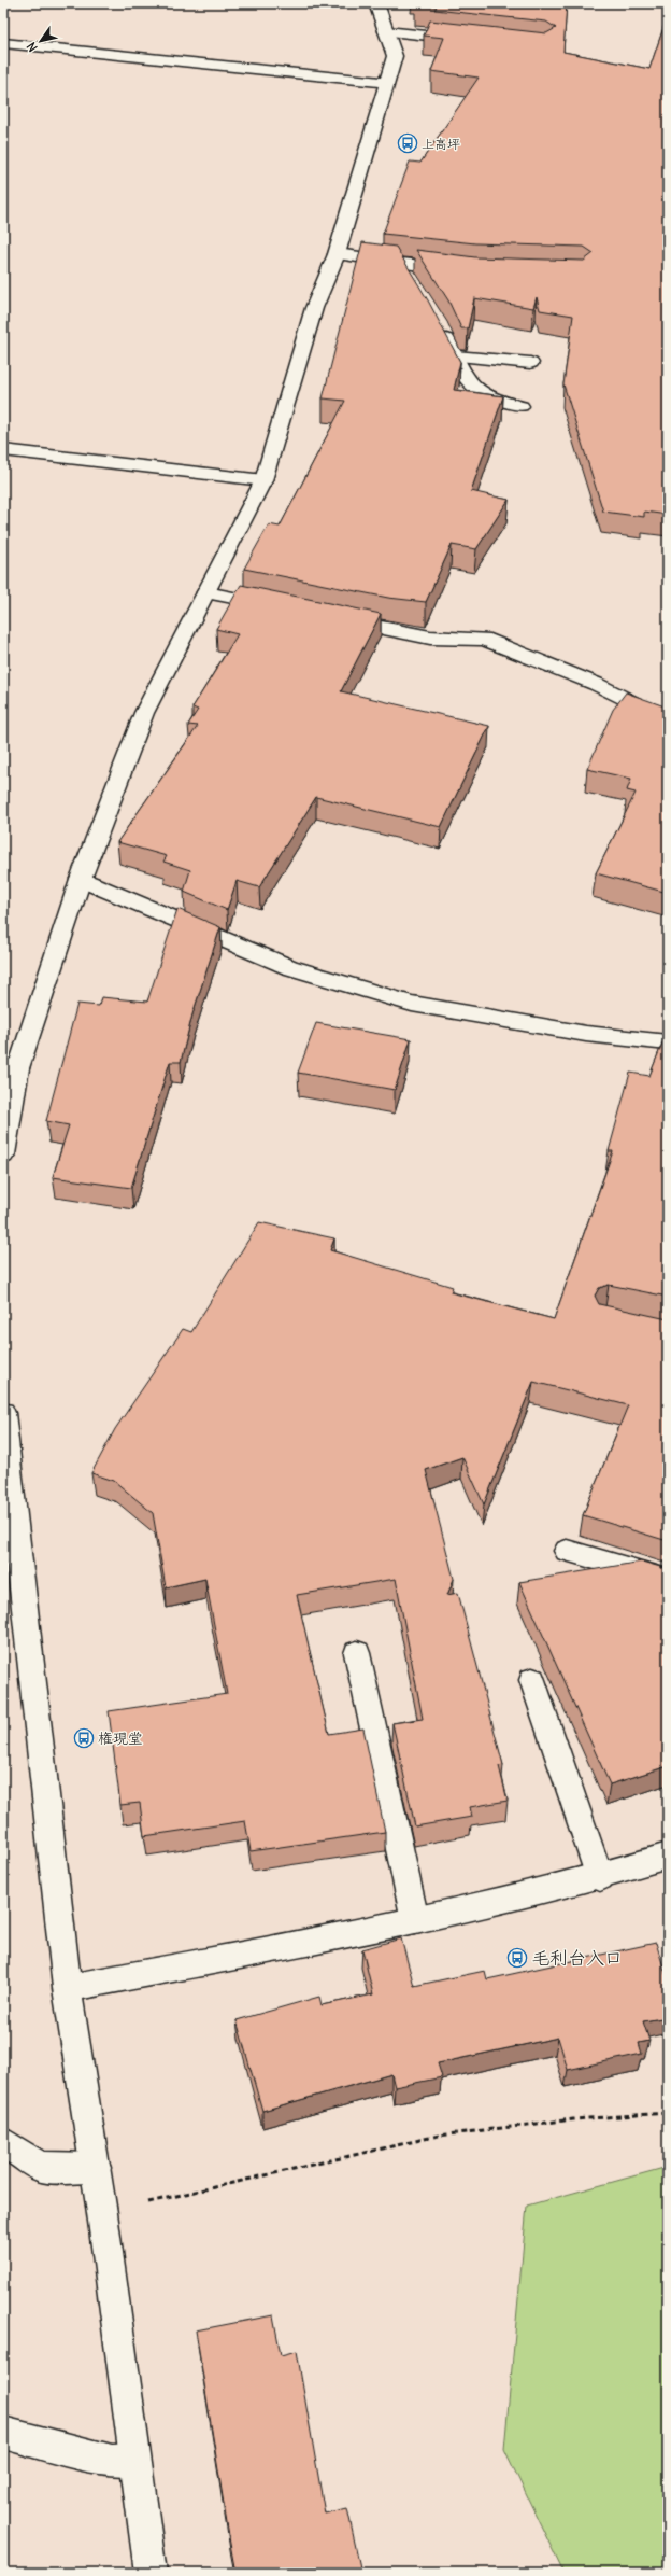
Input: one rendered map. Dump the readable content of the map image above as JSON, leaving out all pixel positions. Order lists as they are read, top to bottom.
{
  "places": {
    "bus stop": ["上高坪", "権現堂", "毛利台入口"]
  },
  "north": "bottom left"
}
